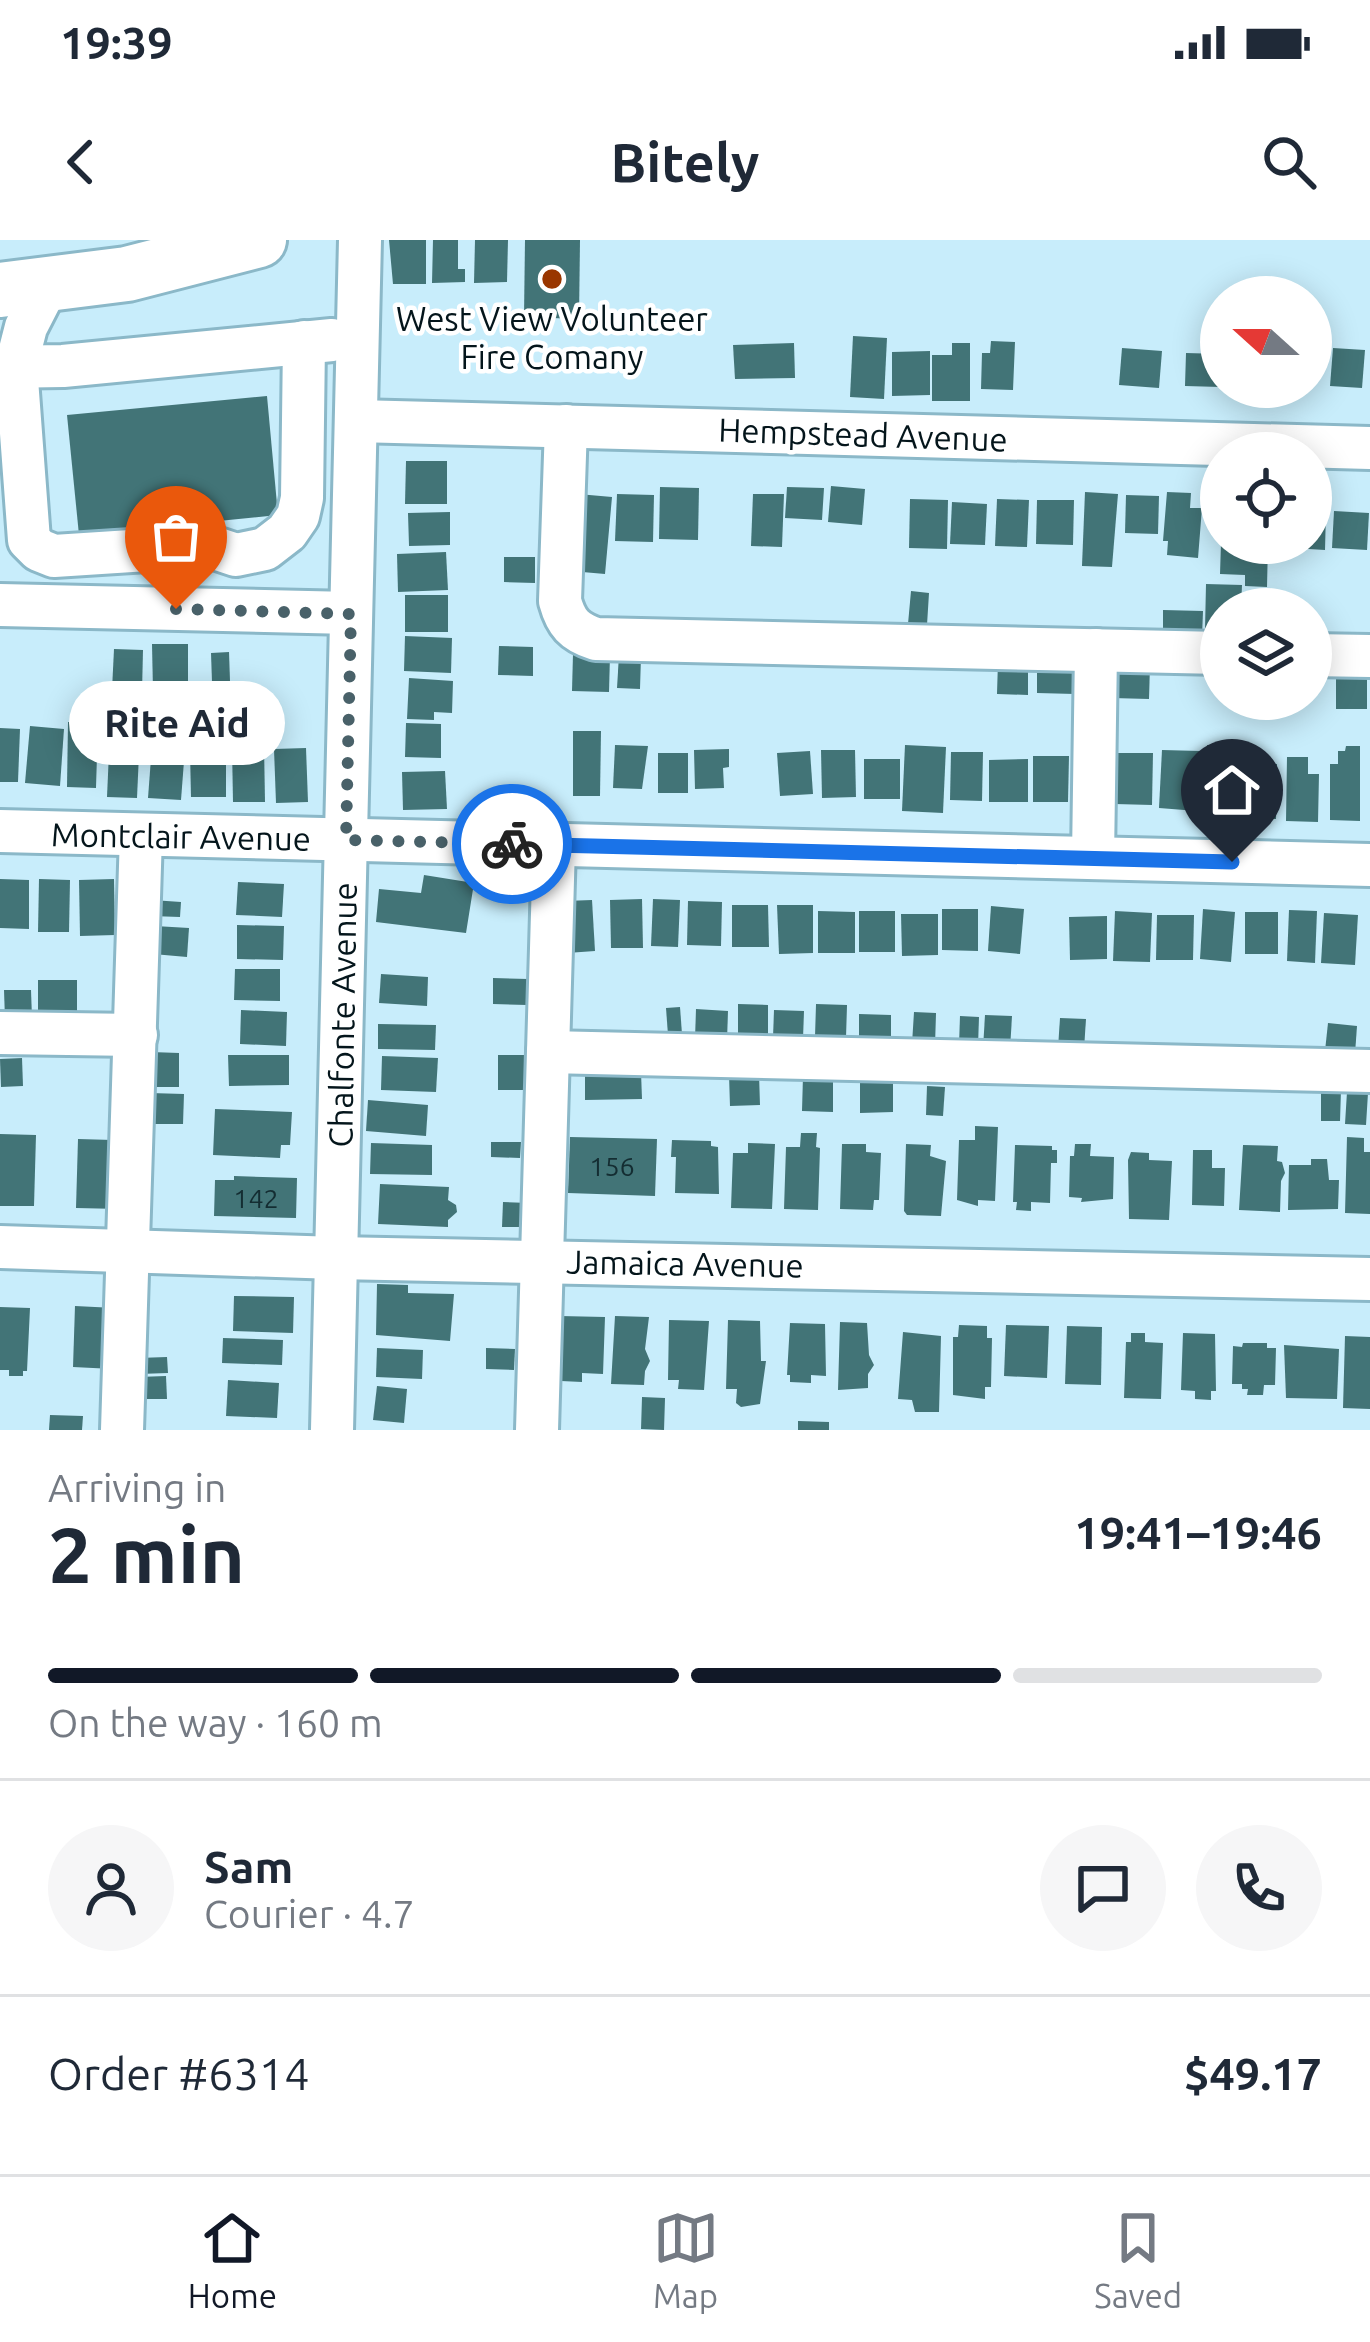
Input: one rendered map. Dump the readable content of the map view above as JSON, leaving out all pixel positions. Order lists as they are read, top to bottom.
{
  "streets": {
    "street": [
      "Hempstead Avenue",
      "Montclair Avenue",
      "Chalfonte Avenue",
      "Jamaica Avenue"
    ]
  },
  "crossings": [
    ["Hempstead Avenue", "Chalfonte Avenue"],
    ["Montclair Avenue", "Chalfonte Avenue"],
    ["Chalfonte Avenue", "Jamaica Avenue"]
  ],
  "places": ["West View Volunteer Fire Comany", "Rite Aid"],
  "house_numbers": ["156", "142"],
  "north": "left",
  "page": {
    "status": "19:39",
    "header": "Bitely",
    "bubble": "Rite Aid",
    "heading": ["2 min", "Arriving in", "19:41–19:46"],
    "panel": [
      "Sam",
      "Courier · 4.7",
      "Order #6314",
      "$49.17"
    ],
    "bar": "On the way · 160 m",
    "tabs": ["Home", "Map", "Saved"]
  }
}
